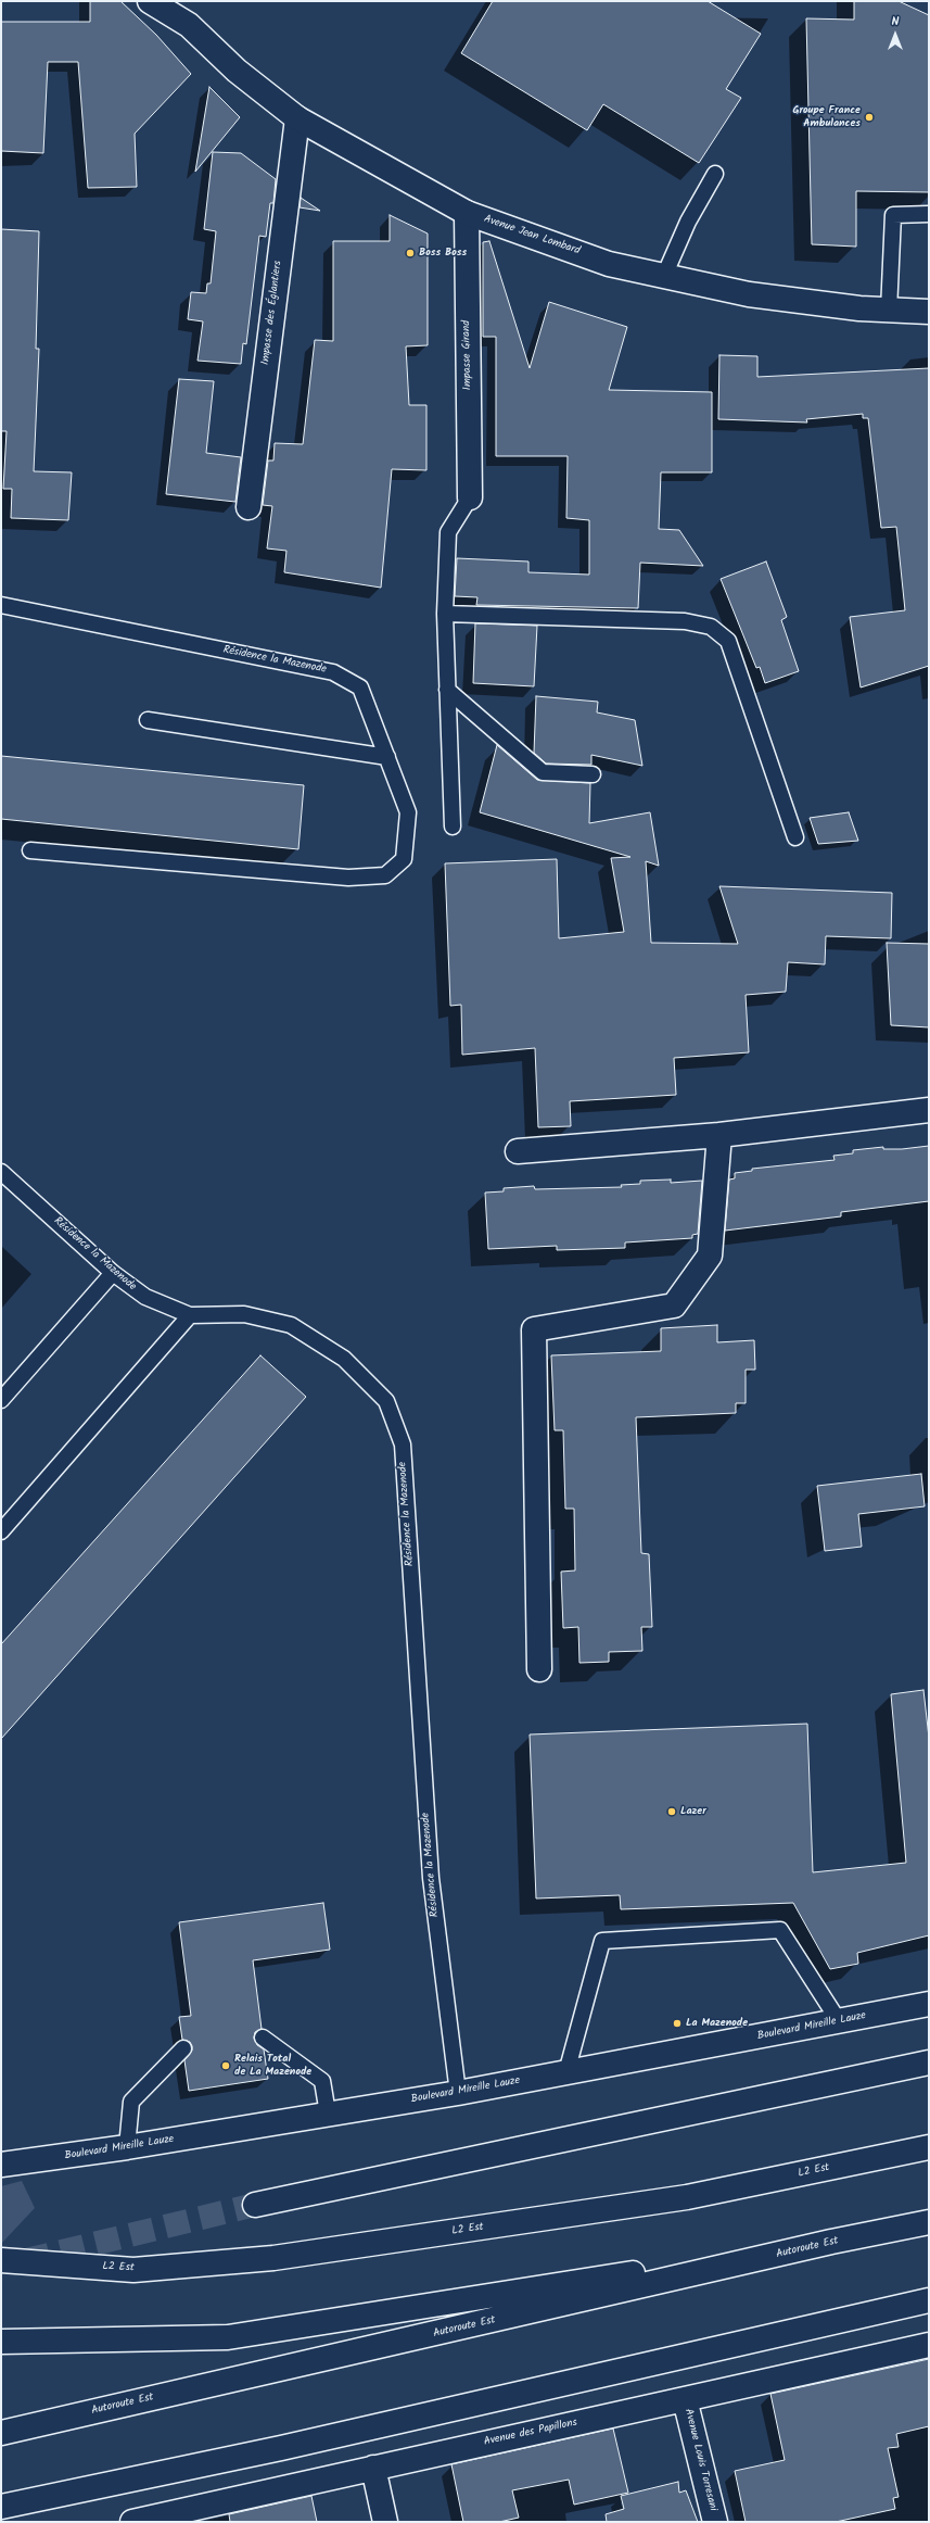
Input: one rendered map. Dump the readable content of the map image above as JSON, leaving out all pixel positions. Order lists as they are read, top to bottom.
{
  "streets": {
    "main road": [
      "Avenue Jean Lombard",
      "Impasse des Églantiers",
      "Impasse Girand",
      "Boulevard Mireille Lauze",
      "L2 Est",
      "Autoroute Est",
      "Avenue des Papillons",
      "Avenue Louis Torresani"
    ],
    "lane": ["Résidence la Mazenode"]
  },
  "crossings": [
    ["Avenue Jean Lombard", "Impasse des Églantiers"],
    ["Avenue Jean Lombard", "Impasse Girand"],
    ["Résidence la Mazenode", "Boulevard Mireille Lauze"],
    ["Avenue des Papillons", "Avenue Louis Torresani"]
  ],
  "places": [
    "Groupe France Ambulances",
    "Boss Boss",
    "Lazer",
    "La Mazenode",
    "Relais Total de La Mazenode"
  ],
  "north": "top"
}
